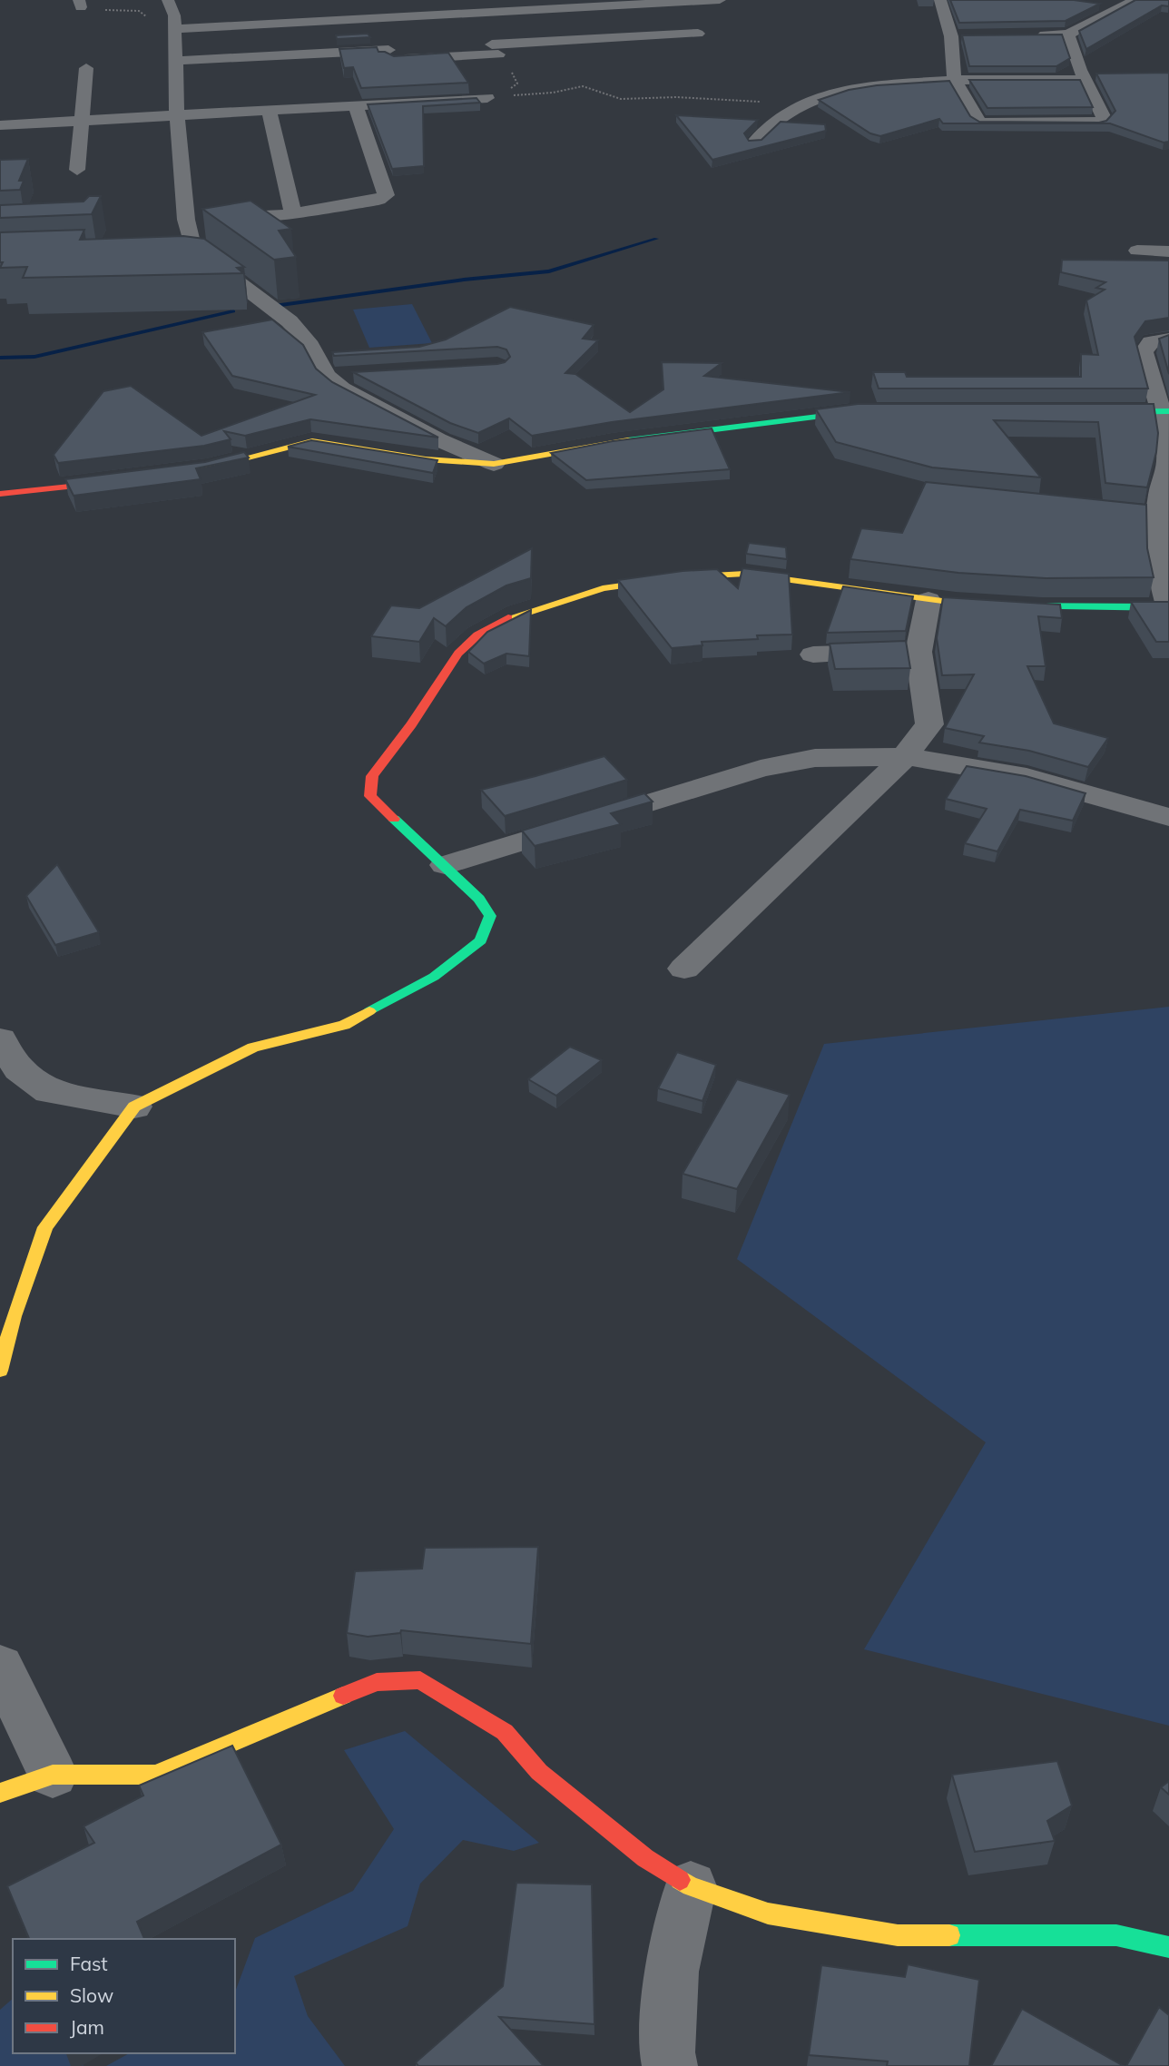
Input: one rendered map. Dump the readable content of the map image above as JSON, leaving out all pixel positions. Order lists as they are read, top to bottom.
{
  "legend": ["Fast", "Slow", "Jam"]
}
